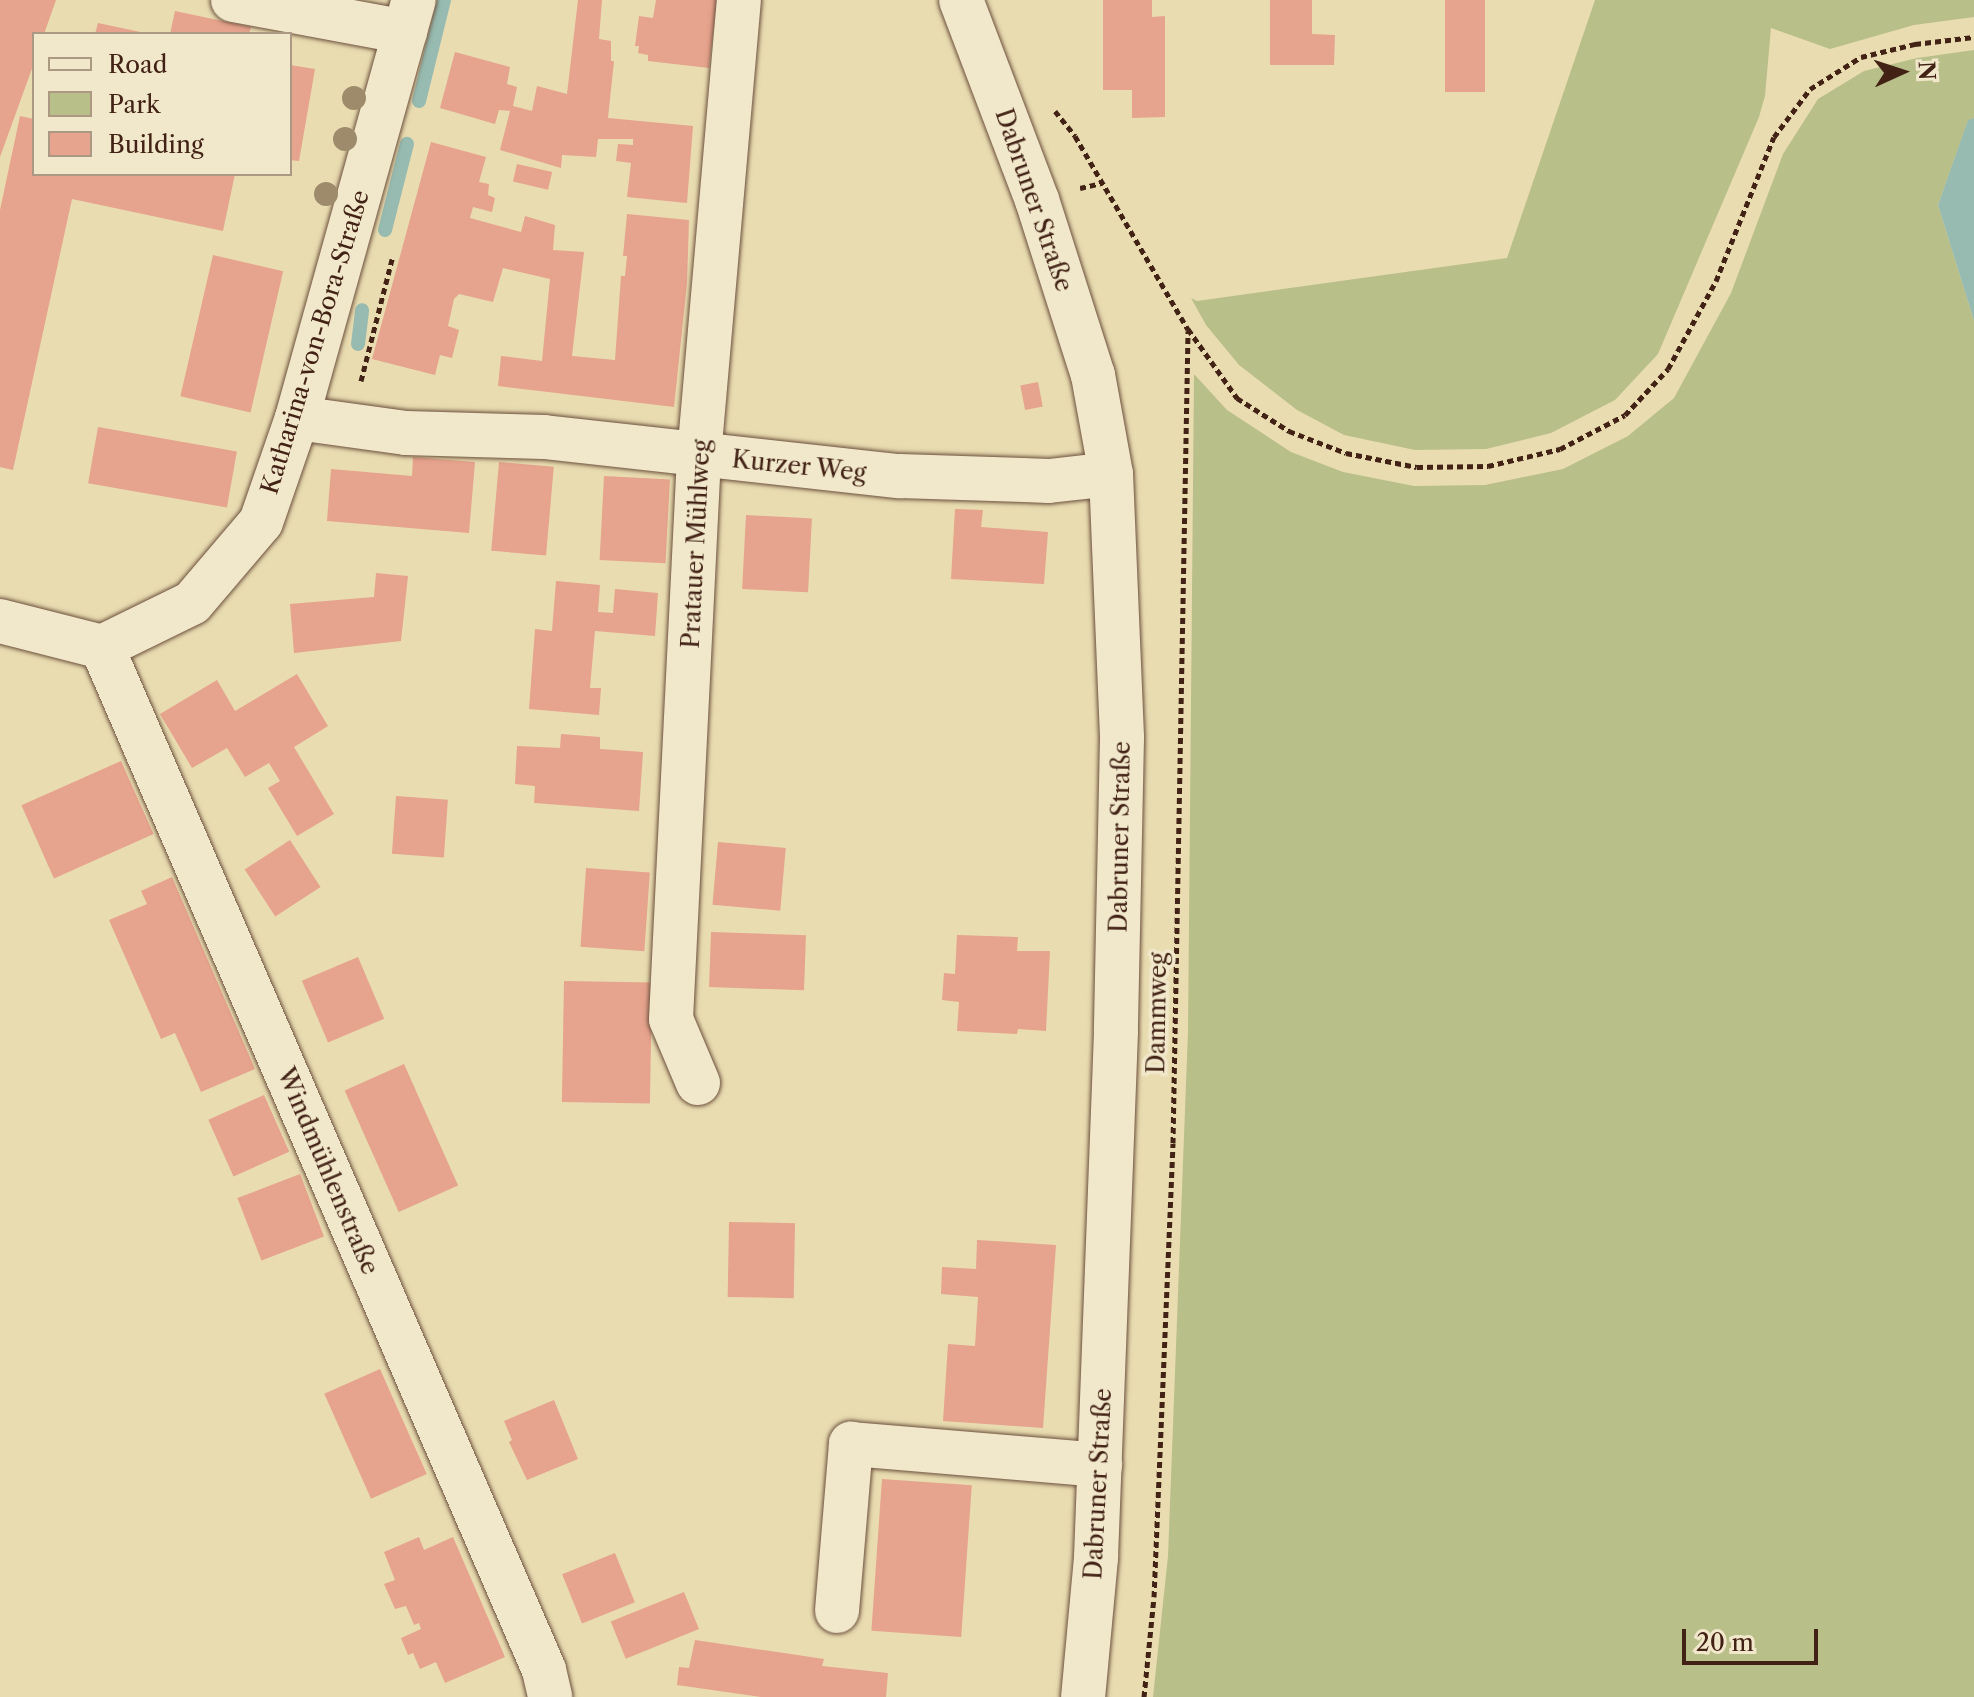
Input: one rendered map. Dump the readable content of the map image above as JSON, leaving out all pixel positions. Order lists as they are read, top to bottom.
{
  "streets": {
    "street": [
      "Dabruner Straße",
      "Katharina-von-Bora-Straße",
      "Kurzer Weg",
      "Pratauer Mühlweg",
      "Windmühlenstraße"
    ],
    "path": ["Dammweg"]
  },
  "crossings": [
    ["Dabruner Straße", "Kurzer Weg"],
    ["Katharina-von-Bora-Straße", "Kurzer Weg"],
    ["Katharina-von-Bora-Straße", "Windmühlenstraße"],
    ["Kurzer Weg", "Pratauer Mühlweg"]
  ],
  "legend": ["Road", "Park", "Building"],
  "scale_bar": "20 m",
  "north": "right"
}
